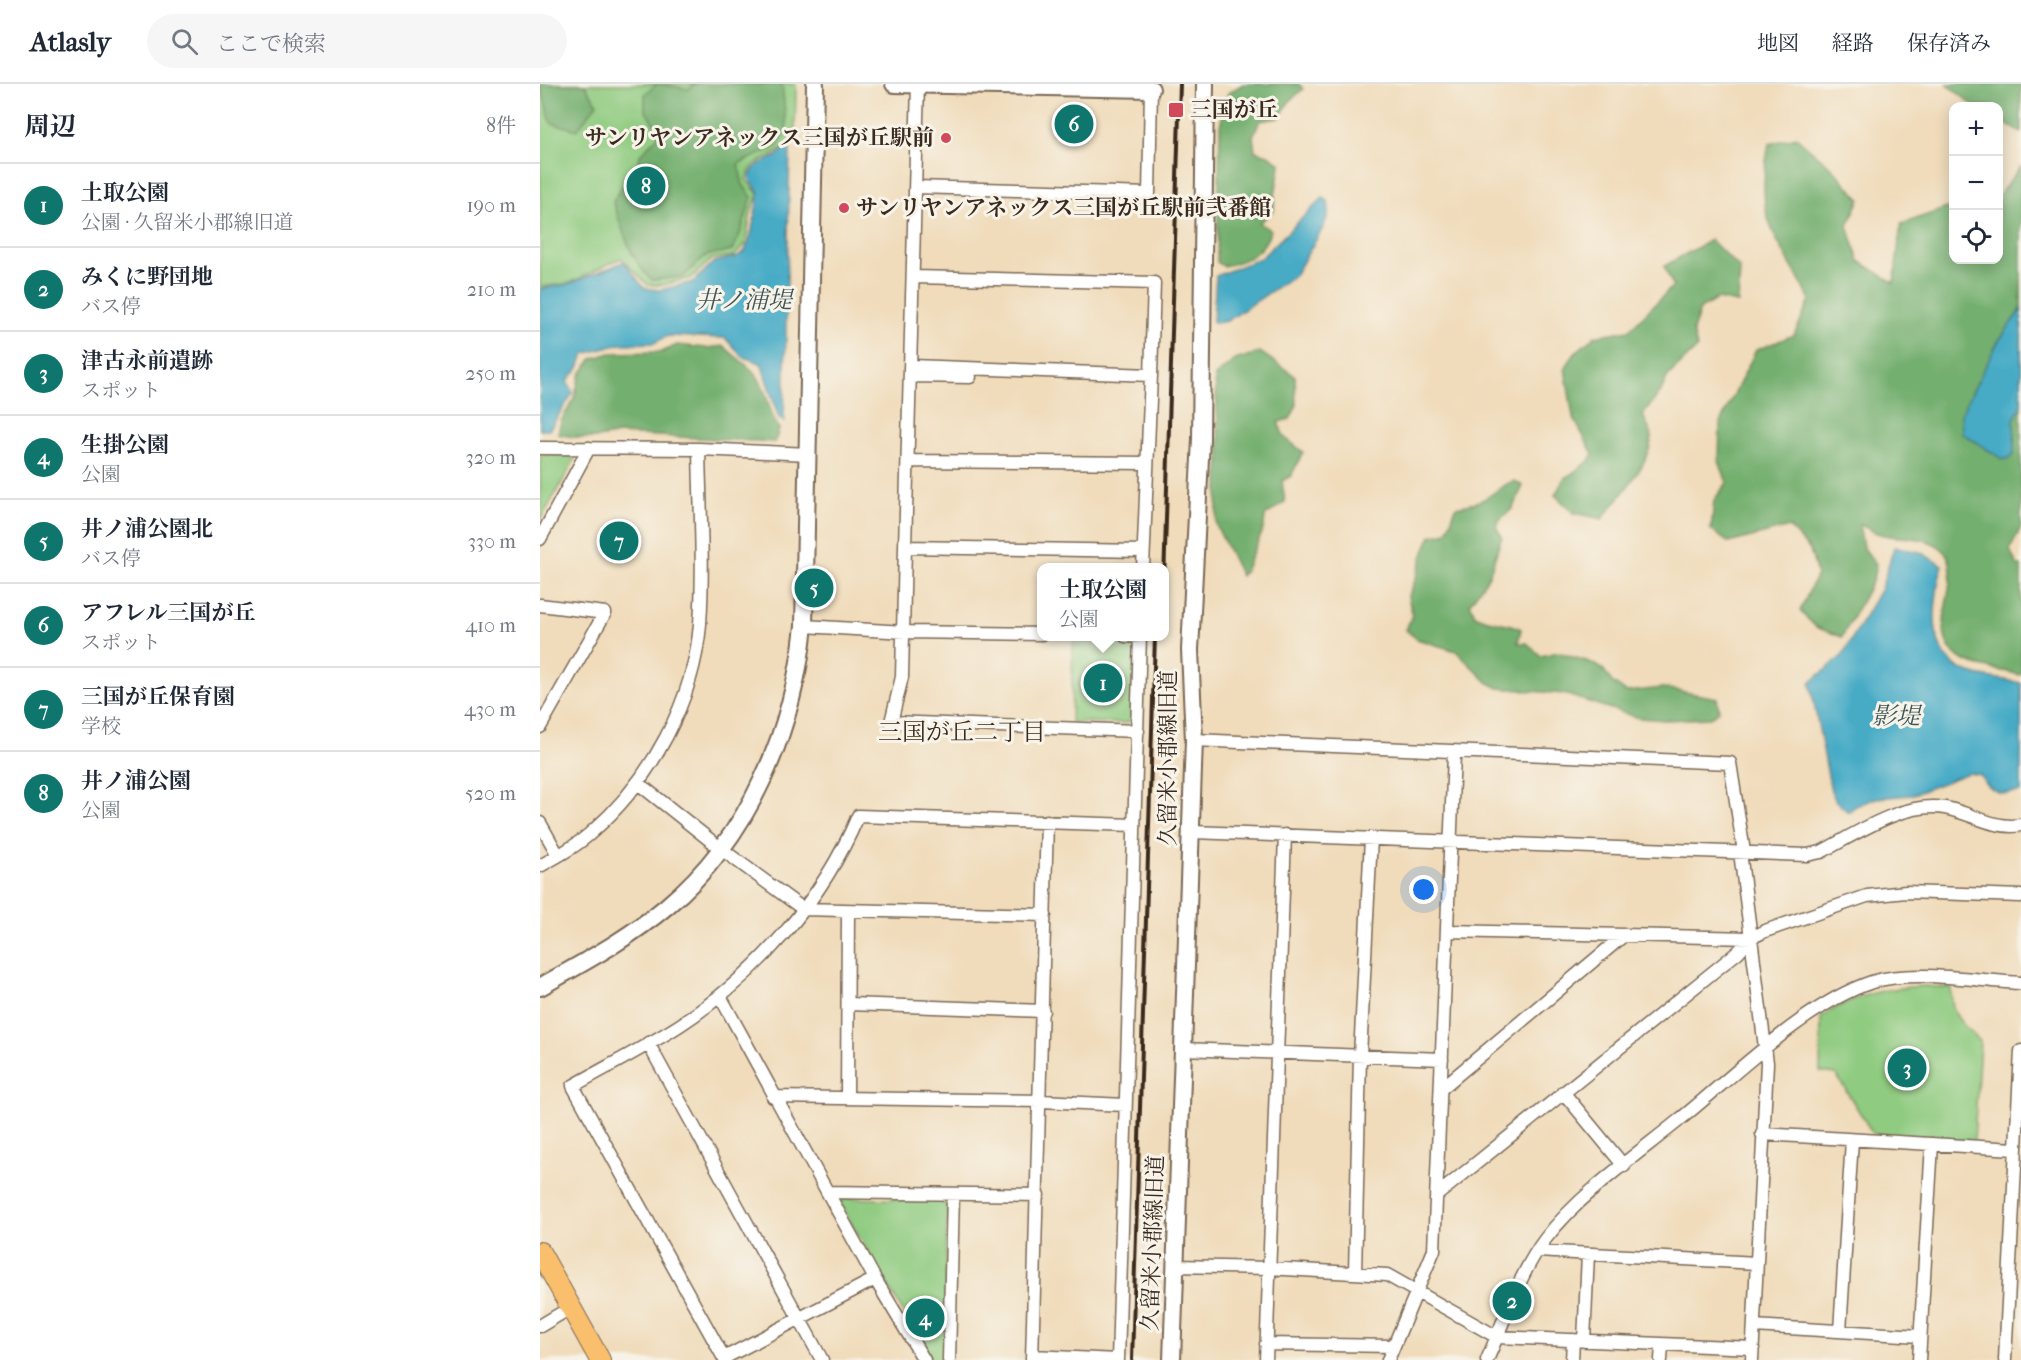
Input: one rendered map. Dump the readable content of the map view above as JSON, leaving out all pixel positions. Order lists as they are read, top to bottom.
{
  "streets": {
    "street": ["久留米小郡線旧道"]
  },
  "districts": ["三国が丘二丁目"],
  "water": ["井ノ浦堤", "影堤"],
  "places": {
    "transit": ["三国が丘"],
    "other": ["サンリヤンアネックス三国が丘駅前", "サンリヤンアネックス三国が丘駅前弐番館"]
  },
  "page": {
    "header": "Atlasly",
    "search": "ここで検索",
    "nav": ["地図", "経路", "保存済み"],
    "heading": ["周辺", "8件"],
    "map_buttons": ["+", "−"],
    "pins": [
      "6",
      "8",
      "7",
      "5",
      "1",
      "3",
      "2",
      "4"
    ],
    "list": [
      {
        "mark": "1",
        "name": "土取公園",
        "note": "公園 · 久留米小郡線旧道",
        "value": "190 m"
      },
      {
        "mark": "2",
        "name": "みくに野団地",
        "note": "バス停",
        "value": "210 m"
      },
      {
        "mark": "3",
        "name": "津古永前遺跡",
        "note": "スポット",
        "value": "250 m"
      },
      {
        "mark": "4",
        "name": "生掛公園",
        "note": "公園",
        "value": "320 m"
      },
      {
        "mark": "5",
        "name": "井ノ浦公園北",
        "note": "バス停",
        "value": "330 m"
      },
      {
        "mark": "6",
        "name": "アフレル三国が丘",
        "note": "スポット",
        "value": "410 m"
      },
      {
        "mark": "7",
        "name": "三国が丘保育園",
        "note": "学校",
        "value": "430 m"
      },
      {
        "mark": "8",
        "name": "井ノ浦公園",
        "note": "公園",
        "value": "520 m"
      }
    ],
    "popup": ["土取公園", "公園"]
  }
}
